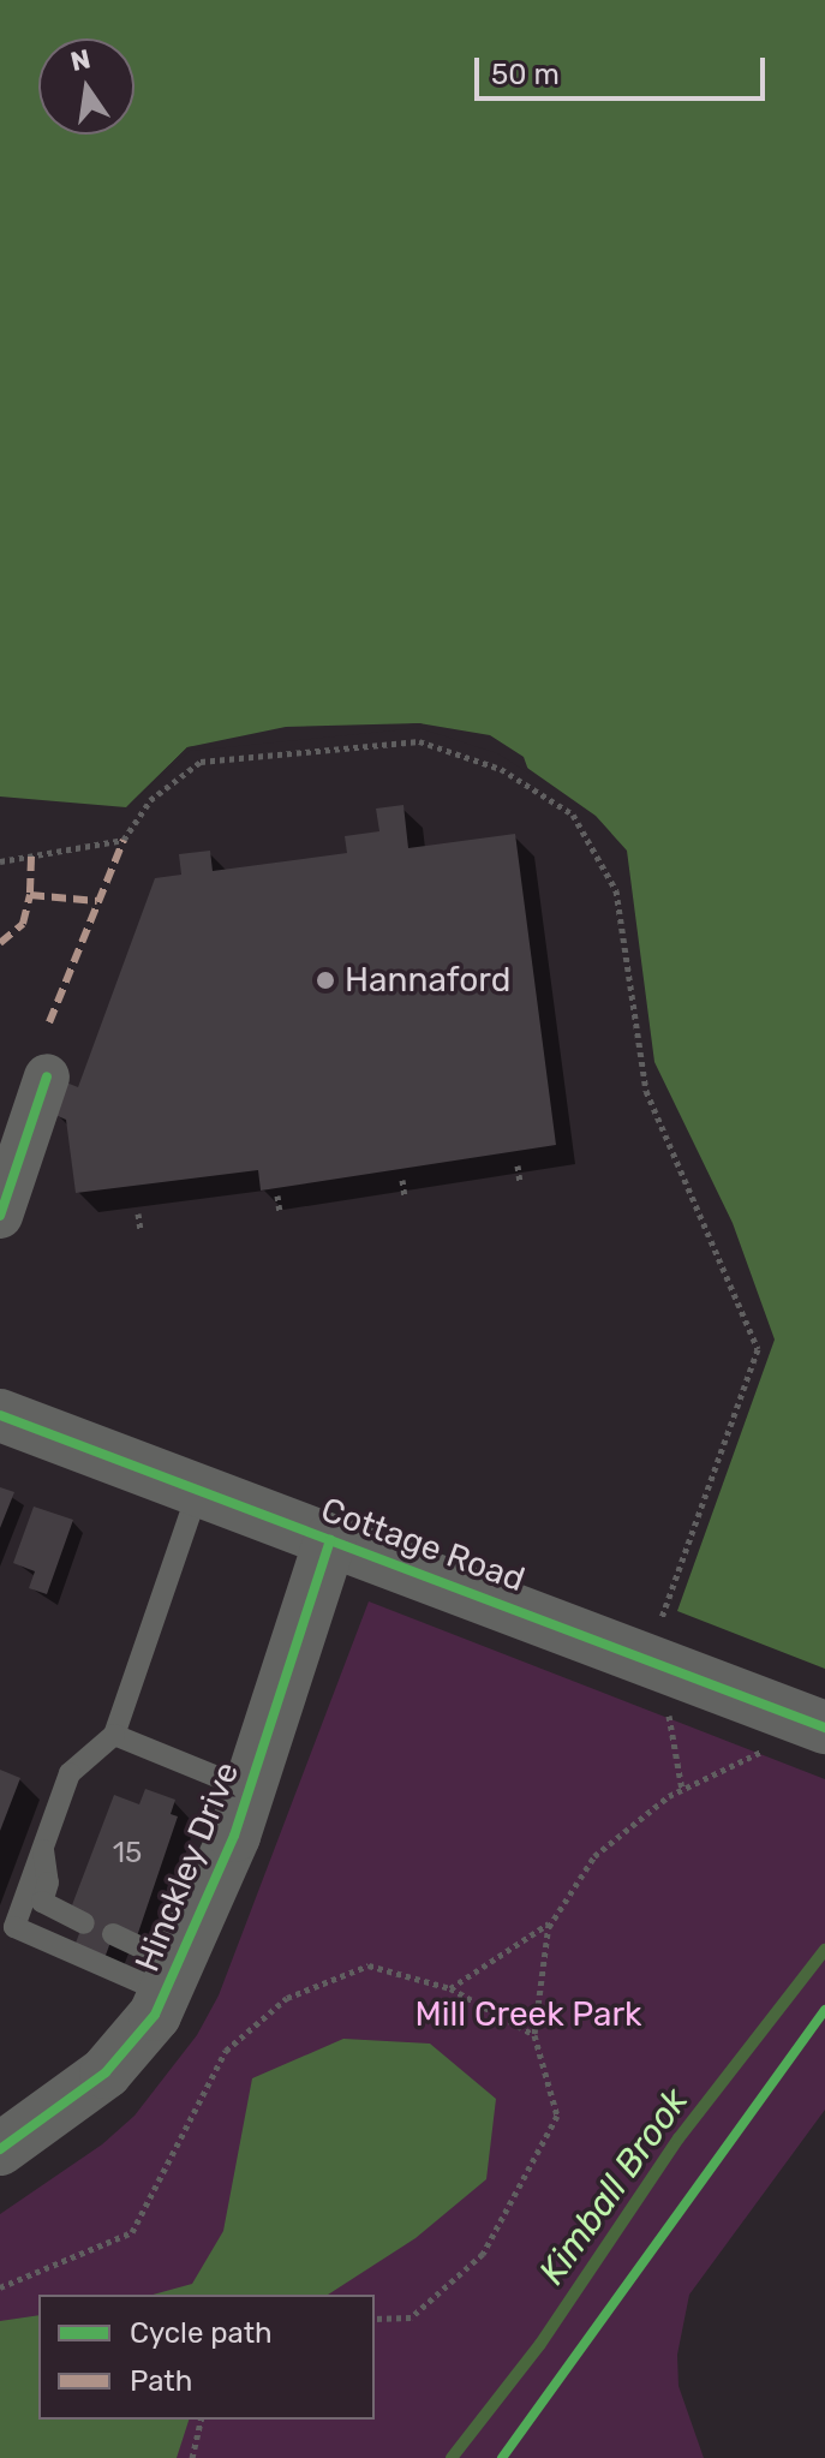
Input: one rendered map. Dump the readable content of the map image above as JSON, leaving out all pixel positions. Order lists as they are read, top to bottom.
{
  "streets": {
    "street": ["Cottage Road", "Hinckley Drive"]
  },
  "crossings": [
    ["Cottage Road", "Hinckley Drive"]
  ],
  "water": ["Kimball Brook"],
  "parks": ["Mill Creek Park"],
  "places": ["Hannaford"],
  "house_numbers": ["15"],
  "legend": ["Cycle path", "Path"],
  "scale_bar": "50 m",
  "north": "top"
}
